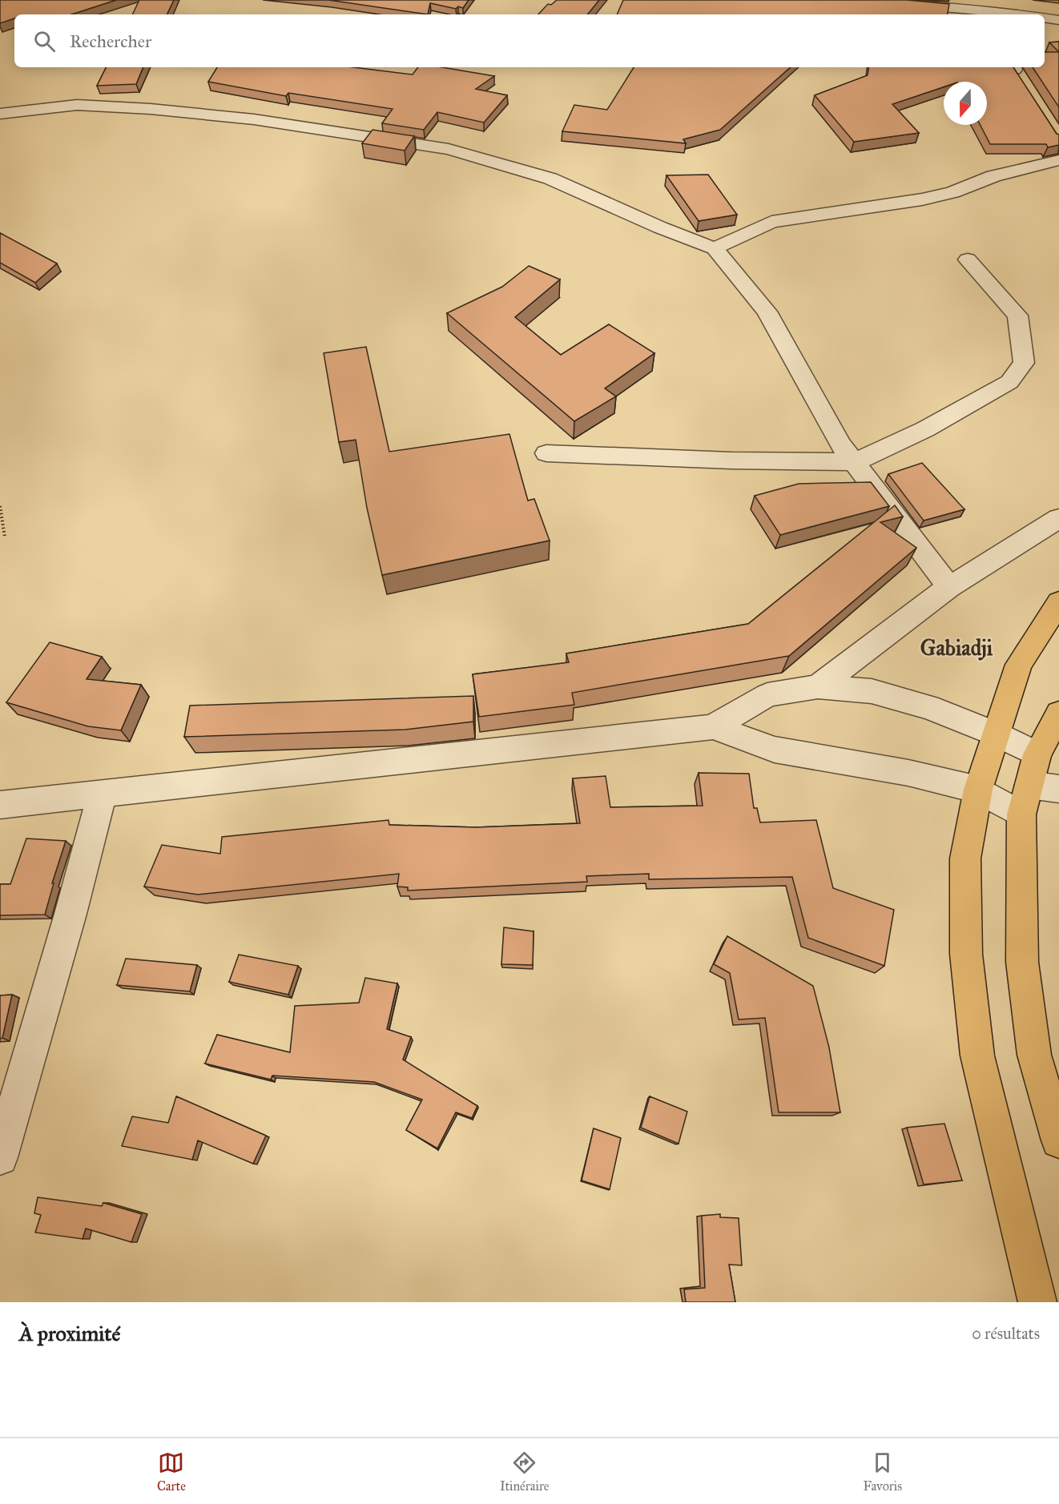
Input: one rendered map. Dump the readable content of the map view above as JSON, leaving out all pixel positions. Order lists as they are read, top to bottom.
{
  "districts": ["Gabiadji"],
  "north": "bottom",
  "page": {
    "search": "Rechercher",
    "heading": ["À proximité", "0 résultats"],
    "nav": ["Carte", "Itinéraire", "Favoris"]
  }
}
